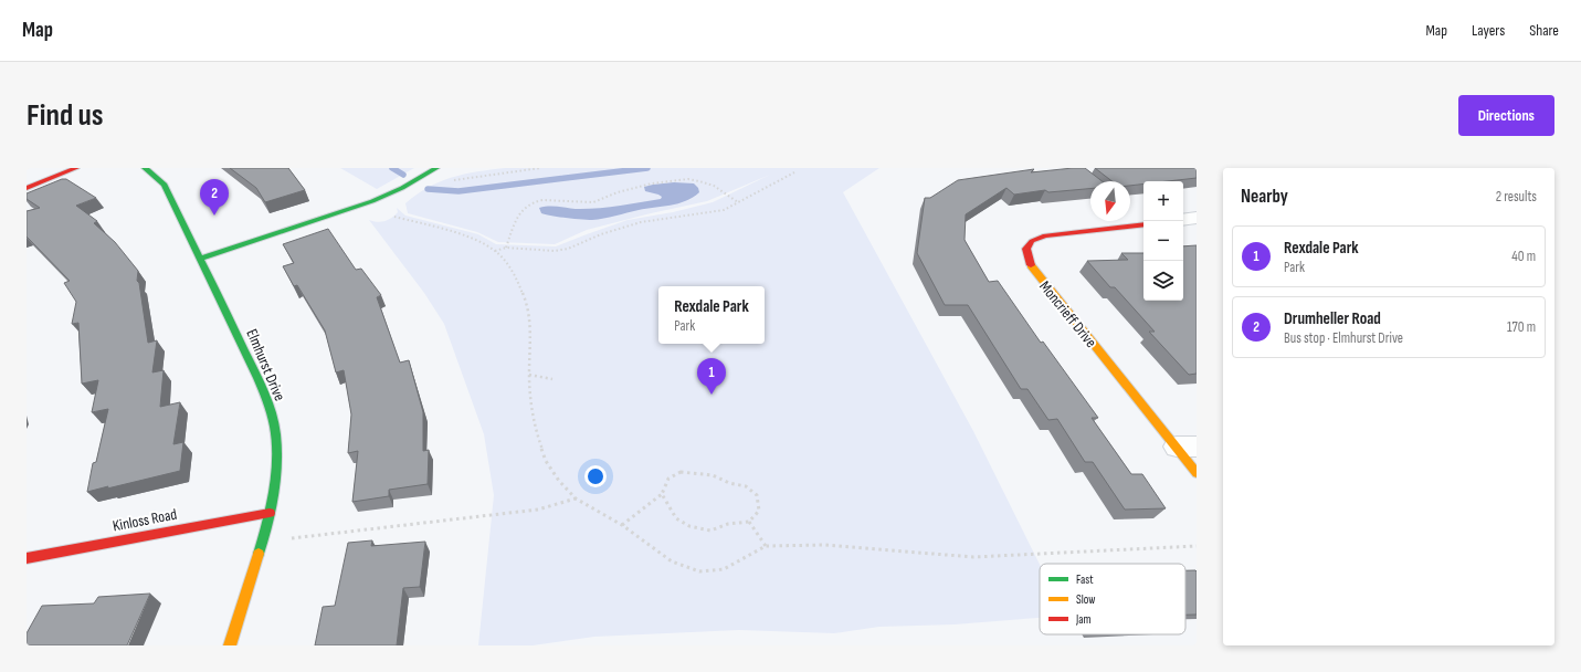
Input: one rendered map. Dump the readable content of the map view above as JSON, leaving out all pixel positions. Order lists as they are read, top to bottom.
{
  "streets": {
    "street": ["Moncrieff Drive", "Elmhurst Drive", "Kinloss Road"]
  },
  "crossings": [
    ["Elmhurst Drive", "Kinloss Road"]
  ],
  "legend": ["Fast", "Slow", "Jam"],
  "north": "bottom",
  "page": {
    "header": "Map",
    "nav": ["Map", "Layers", "Share"],
    "buttons": "Directions",
    "title": "Find us",
    "heading": ["Nearby", "2 results"],
    "pins": ["2", "1"],
    "map_buttons": ["+", "−"],
    "list": [
      {
        "mark": "1",
        "name": "Rexdale Park",
        "note": "Park",
        "value": "40 m"
      },
      {
        "mark": "2",
        "name": "Drumheller Road",
        "note": "Bus stop · Elmhurst Drive",
        "value": "170 m"
      }
    ],
    "popup": ["Rexdale Park", "Park"]
  }
}
